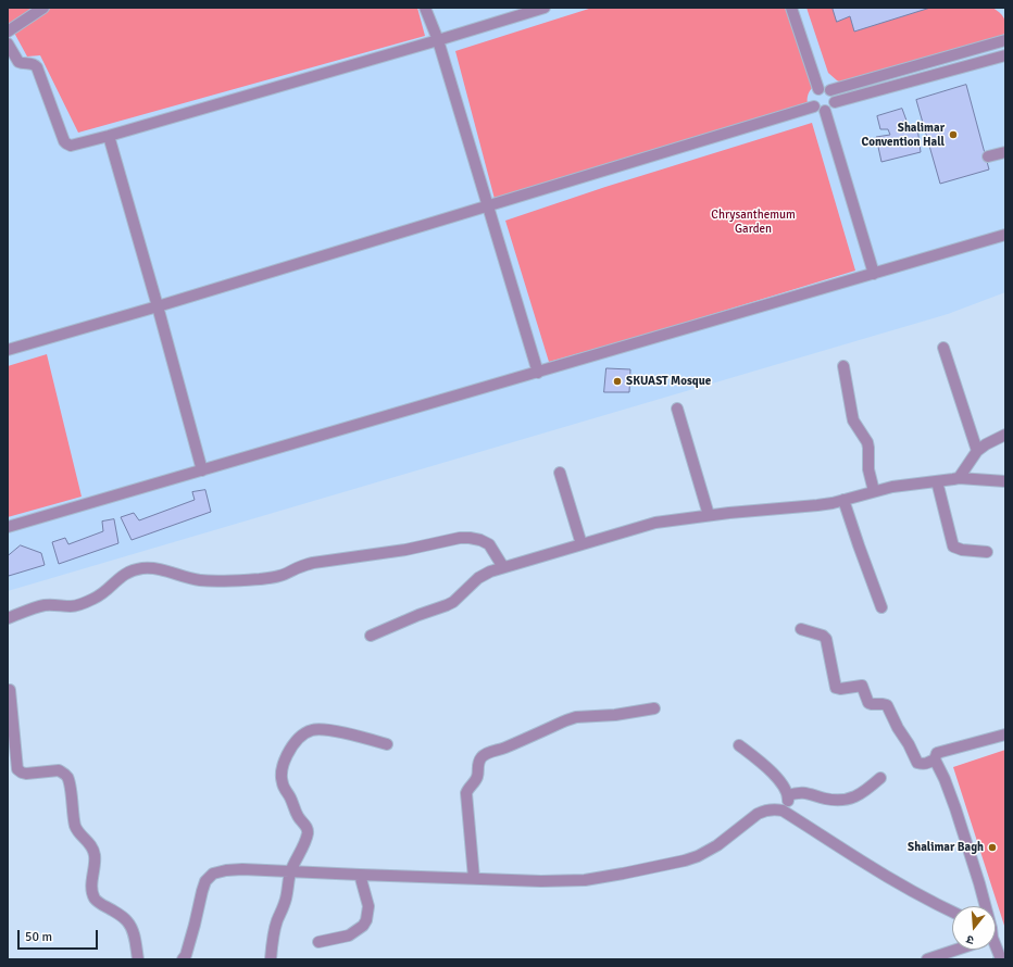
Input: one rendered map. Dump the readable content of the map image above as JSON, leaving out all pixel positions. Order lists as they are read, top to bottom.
{
  "parks": ["Chrysanthemum Garden"],
  "places": ["Shalimar Convention Hall", "SKUAST Mosque", "Shalimar Bagh"],
  "scale_bar": "50 m",
  "north": "bottom"
}
